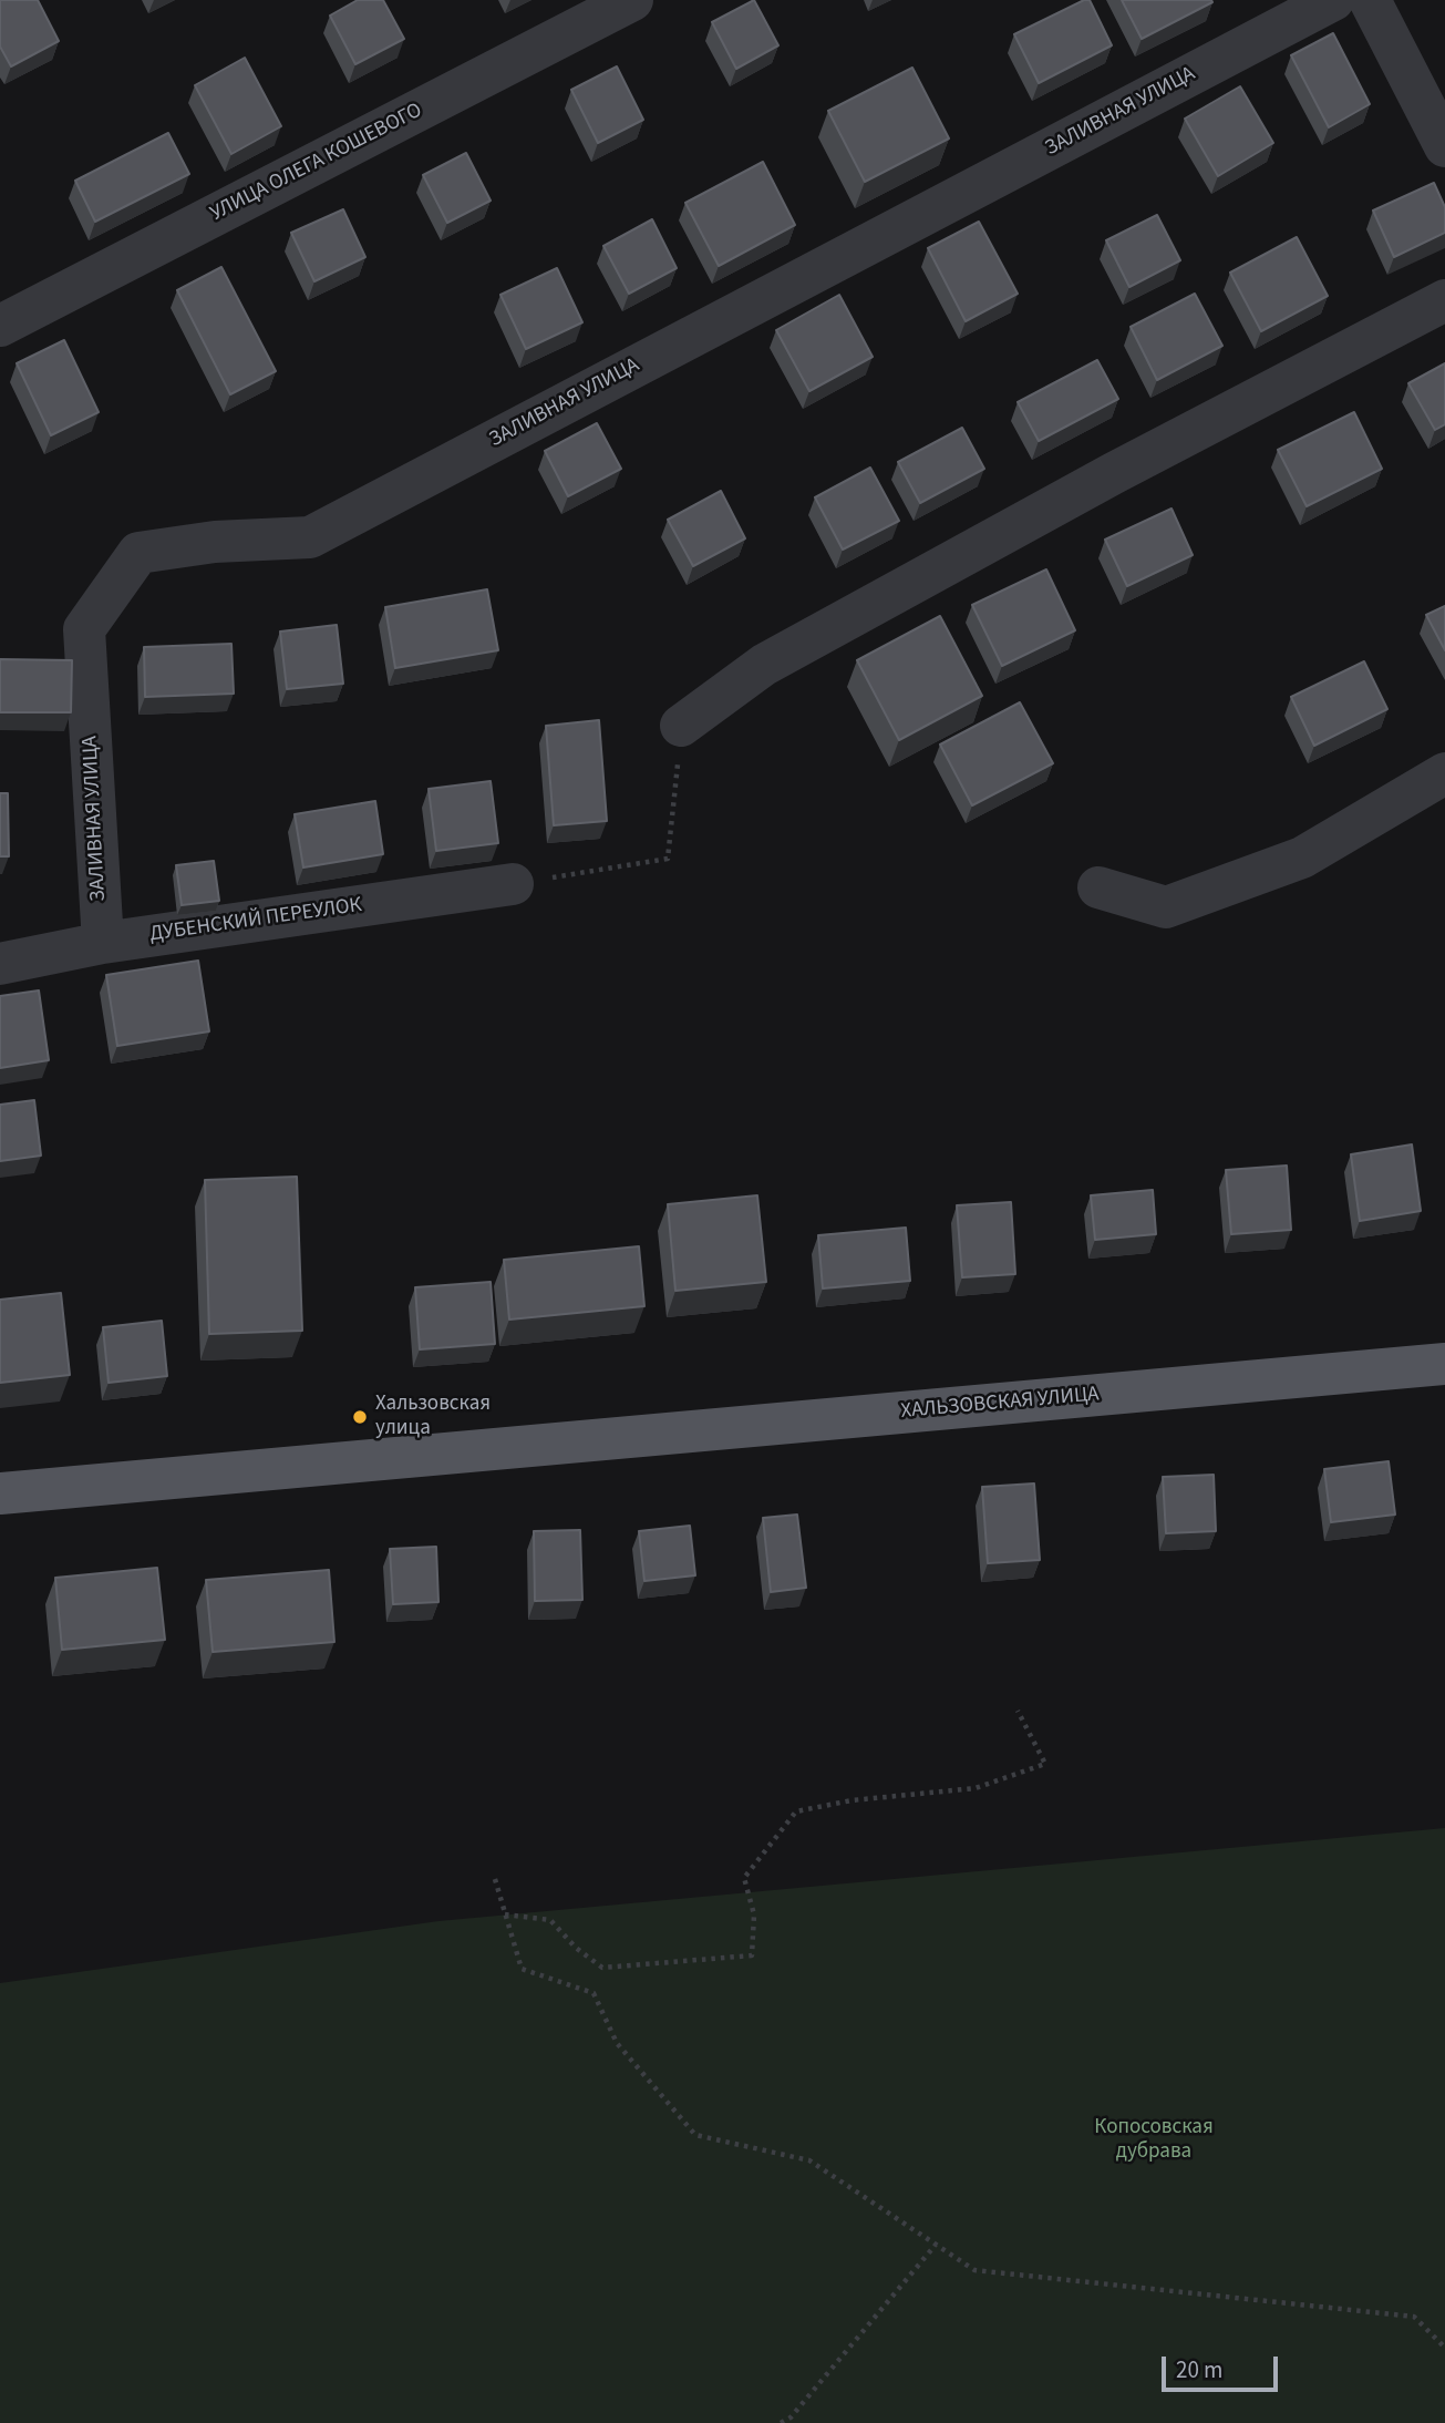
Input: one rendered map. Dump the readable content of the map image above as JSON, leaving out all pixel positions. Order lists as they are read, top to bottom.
{
  "streets": {
    "main road": ["ХАЛЬЗОВСКАЯ УЛИЦА"],
    "street": ["ЗАЛИВНАЯ УЛИЦА", "УЛИЦА ОЛЕГА КОШЕВОГО", "ДУБЕНСКИЙ ПЕРЕУЛОК"]
  },
  "crossings": [
    ["ЗАЛИВНАЯ УЛИЦА", "ДУБЕНСКИЙ ПЕРЕУЛОК"]
  ],
  "parks": ["Копосовская дубрава"],
  "places": ["Хальзовская улица"],
  "scale_bar": "20 m"
}
